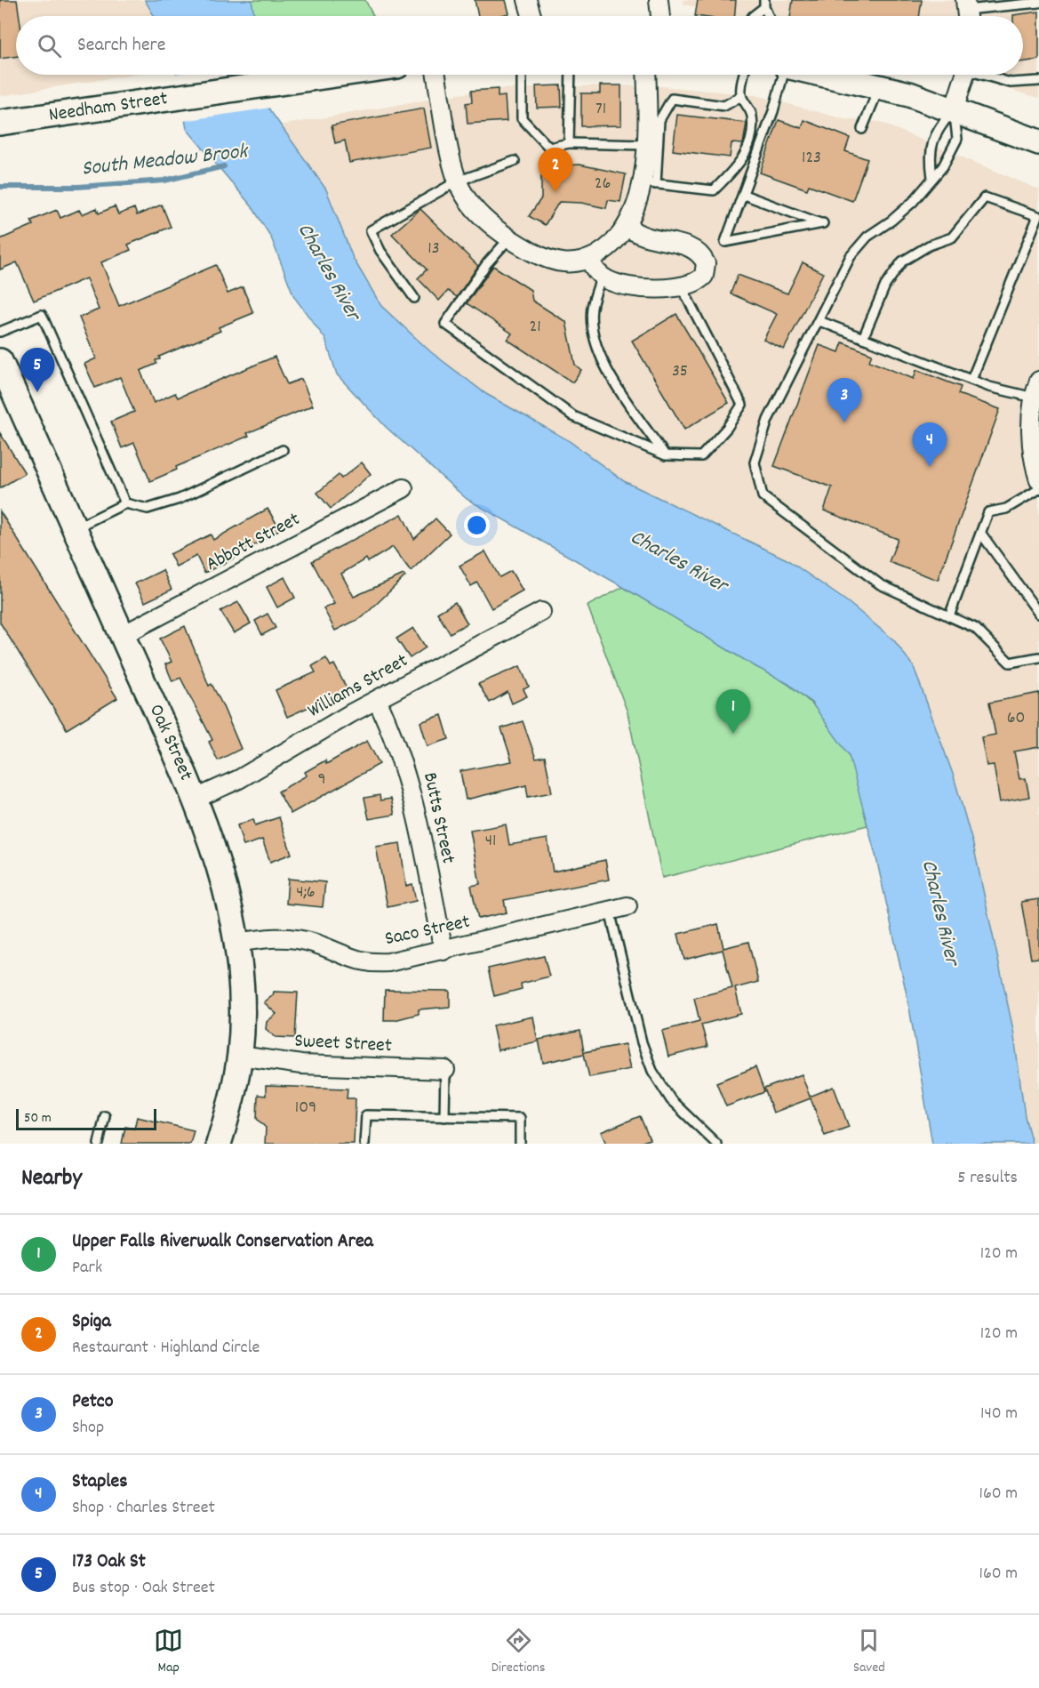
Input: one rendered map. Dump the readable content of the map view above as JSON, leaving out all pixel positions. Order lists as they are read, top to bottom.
{
  "streets": {
    "street": [
      "Needham Street",
      "Abbott Street",
      "Williams Street",
      "Oak Street",
      "Butts Street",
      "Saco Street",
      "Sweet Street"
    ]
  },
  "crossings": [
    ["Abbott Street", "Oak Street"],
    ["Williams Street", "Oak Street"],
    ["Williams Street", "Butts Street"],
    ["Oak Street", "Saco Street"],
    ["Oak Street", "Sweet Street"],
    ["Butts Street", "Saco Street"]
  ],
  "water": ["South Meadow Brook", "Charles River"],
  "house_numbers": [
    "71",
    "123",
    "26",
    "13",
    "21",
    "35",
    "60",
    "9",
    "41",
    "4;6",
    "109"
  ],
  "scale_bar": "50 m",
  "page": {
    "search": "Search here",
    "pins": [
      "2",
      "5",
      "3",
      "4",
      "1"
    ],
    "scale": "50 m",
    "heading": ["Nearby", "5 results"],
    "list": [
      {
        "mark": "1",
        "name": "Upper Falls Riverwalk Conservation Area",
        "note": "Park",
        "value": "120 m"
      },
      {
        "mark": "2",
        "name": "Spiga",
        "note": "Restaurant · Highland Circle",
        "value": "120 m"
      },
      {
        "mark": "3",
        "name": "Petco",
        "note": "Shop",
        "value": "140 m"
      },
      {
        "mark": "4",
        "name": "Staples",
        "note": "Shop · Charles Street",
        "value": "160 m"
      },
      {
        "mark": "5",
        "name": "173 Oak St",
        "note": "Bus stop · Oak Street",
        "value": "160 m"
      }
    ],
    "nav": ["Map", "Directions", "Saved"]
  }
}
